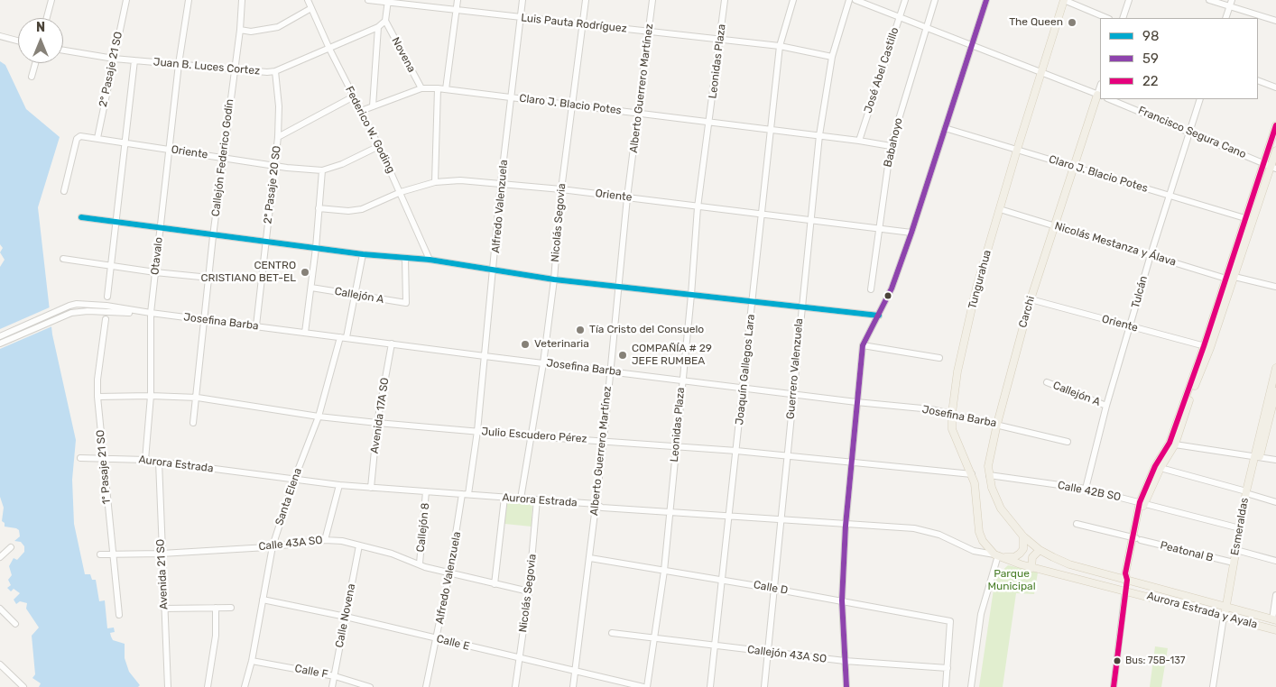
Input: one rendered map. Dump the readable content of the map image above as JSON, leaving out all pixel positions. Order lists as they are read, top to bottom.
{
  "streets": {
    "main road": [
      "Tungurahua",
      "Carchi",
      "Esmeraldas",
      "Aurora Estrada y Ayala"
    ],
    "street": [
      "Luis Pauta Rodríguez",
      "Novena",
      "Leonidas Plaza",
      "Juan B. Luces Cortez",
      "2° Pasaje 21 SO",
      "José Abel Castillo",
      "Alberto Guerrero Martínez",
      "Claro J. Blacio Potes",
      "Federico W. Goding",
      "Francisco Segura Cano",
      "Babahoyo",
      "Oriente",
      "Callejón Federico Godín",
      "2º Pasaje 20 SO",
      "Alfredo Valenzuela",
      "Nicolás Segovia",
      "Nicolás Mestanza y Álava",
      "Otavalo",
      "Tulcán",
      "Callejón A",
      "Josefina Barba",
      "Guerrero Valenzuela",
      "Joaquín Gallegos Lara",
      "Avenida 17A SO",
      "Julio Escudero Pérez",
      "Aurora Estrada",
      "1º Pasaje 21 SO",
      "Calle 42B SO",
      "Santa Elena",
      "Callejón 8",
      "Calle 43A SO",
      "Peatonal B",
      "Avenida 21 SO",
      "Calle D",
      "Calle Novena",
      "Calle E",
      "Callejón 43A SO",
      "Calle F"
    ]
  },
  "crossings": [
    ["Luis Pauta Rodríguez", "Leonidas Plaza"],
    ["Luis Pauta Rodríguez", "Alberto Guerrero Martínez"],
    ["Luis Pauta Rodríguez", "Alfredo Valenzuela"],
    ["Luis Pauta Rodríguez", "Nicolás Segovia"],
    ["Luis Pauta Rodríguez", "Guerrero Valenzuela"],
    ["Luis Pauta Rodríguez", "Joaquín Gallegos Lara"],
    ["Novena", "Claro J. Blacio Potes"],
    ["Leonidas Plaza", "Claro J. Blacio Potes"],
    ["Leonidas Plaza", "Oriente"],
    ["Leonidas Plaza", "Josefina Barba"],
    ["Leonidas Plaza", "Julio Escudero Pérez"],
    ["Leonidas Plaza", "Aurora Estrada"],
    ["Leonidas Plaza", "Calle D"],
    ["Leonidas Plaza", "Calle E"],
    ["Leonidas Plaza", "Callejón 43A SO"],
    ["Juan B. Luces Cortez", "2° Pasaje 21 SO"],
    ["Juan B. Luces Cortez", "Federico W. Goding"],
    ["Juan B. Luces Cortez", "Callejón Federico Godín"],
    ["Juan B. Luces Cortez", "2º Pasaje 20 SO"],
    ["Juan B. Luces Cortez", "Otavalo"],
    ["2° Pasaje 21 SO", "Oriente"],
    ["José Abel Castillo", "Claro J. Blacio Potes"],
    ["Alberto Guerrero Martínez", "Claro J. Blacio Potes"],
    ["Alberto Guerrero Martínez", "Oriente"],
    ["Alberto Guerrero Martínez", "Josefina Barba"],
    ["Alberto Guerrero Martínez", "Julio Escudero Pérez"],
    ["Alberto Guerrero Martínez", "Aurora Estrada"],
    ["Alberto Guerrero Martínez", "Calle D"],
    ["Alberto Guerrero Martínez", "Calle E"],
    ["Claro J. Blacio Potes", "Federico W. Goding"],
    ["Claro J. Blacio Potes", "Babahoyo"],
    ["Claro J. Blacio Potes", "Alfredo Valenzuela"],
    ["Claro J. Blacio Potes", "Nicolás Segovia"],
    ["Claro J. Blacio Potes", "Tungurahua"],
    ["Claro J. Blacio Potes", "Tulcán"],
    ["Claro J. Blacio Potes", "Carchi"],
    ["Claro J. Blacio Potes", "Guerrero Valenzuela"],
    ["Claro J. Blacio Potes", "Joaquín Gallegos Lara"],
    ["Federico W. Goding", "Oriente"],
    ["Francisco Segura Cano", "Tulcán"],
    ["Babahoyo", "Oriente"],
    ["Oriente", "Callejón Federico Godín"],
    ["Oriente", "2º Pasaje 20 SO"],
    ["Oriente", "Alfredo Valenzuela"],
    ["Oriente", "Nicolás Segovia"],
    ["Oriente", "Otavalo"],
    ["Oriente", "Tulcán"],
    ["Oriente", "Carchi"],
    ["Oriente", "Guerrero Valenzuela"],
    ["Oriente", "Joaquín Gallegos Lara"],
    ["Callejón Federico Godín", "Josefina Barba"],
    ["Callejón Federico Godín", "Julio Escudero Pérez"],
    ["2º Pasaje 20 SO", "Josefina Barba"],
    ["Alfredo Valenzuela", "Josefina Barba"],
    ["Alfredo Valenzuela", "Julio Escudero Pérez"],
    ["Alfredo Valenzuela", "Aurora Estrada"],
    ["Alfredo Valenzuela", "Calle 43A SO"],
    ["Alfredo Valenzuela", "Calle E"],
    ["Nicolás Segovia", "Josefina Barba"],
    ["Nicolás Segovia", "Julio Escudero Pérez"],
    ["Nicolás Segovia", "Aurora Estrada"],
    ["Nicolás Segovia", "Calle 43A SO"],
    ["Nicolás Segovia", "Calle E"],
    ["Nicolás Mestanza y Álava", "Tungurahua"],
    ["Nicolás Mestanza y Álava", "Tulcán"],
    ["Nicolás Mestanza y Álava", "Carchi"],
    ["Otavalo", "Josefina Barba"],
    ["Otavalo", "Julio Escudero Pérez"],
    ["Otavalo", "Aurora Estrada"],
    ["Tungurahua", "Josefina Barba"],
    ["Tungurahua", "Julio Escudero Pérez"],
    ["Tungurahua", "Aurora Estrada"],
    ["Tungurahua", "Aurora Estrada y Ayala"],
    ["Tulcán", "Callejón A"],
    ["Tulcán", "Calle 42B SO"],
    ["Callejón A", "Santa Elena"],
    ["Carchi", "Josefina Barba"],
    ["Carchi", "Calle 42B SO"],
    ["Carchi", "Aurora Estrada y Ayala"],
    ["Josefina Barba", "Guerrero Valenzuela"],
    ["Josefina Barba", "Joaquín Gallegos Lara"],
    ["Josefina Barba", "Avenida 17A SO"],
    ["Josefina Barba", "Santa Elena"],
    ["Guerrero Valenzuela", "Julio Escudero Pérez"],
    ["Guerrero Valenzuela", "Aurora Estrada"],
    ["Guerrero Valenzuela", "Calle D"],
    ["Guerrero Valenzuela", "Callejón 43A SO"],
    ["Joaquín Gallegos Lara", "Julio Escudero Pérez"],
    ["Joaquín Gallegos Lara", "Aurora Estrada"],
    ["Joaquín Gallegos Lara", "Calle D"],
    ["Joaquín Gallegos Lara", "Callejón 43A SO"],
    ["Avenida 17A SO", "Julio Escudero Pérez"],
    ["Avenida 17A SO", "Aurora Estrada"],
    ["Julio Escudero Pérez", "1º Pasaje 21 SO"],
    ["Julio Escudero Pérez", "Santa Elena"],
    ["Aurora Estrada", "1º Pasaje 21 SO"],
    ["Aurora Estrada", "Santa Elena"],
    ["Aurora Estrada", "Callejón 8"],
    ["Aurora Estrada", "Avenida 21 SO"],
    ["Aurora Estrada", "Aurora Estrada y Ayala"],
    ["1º Pasaje 21 SO", "Calle 43A SO"],
    ["Calle 42B SO", "Esmeraldas"],
    ["Santa Elena", "Calle 43A SO"],
    ["Santa Elena", "Calle E"],
    ["Santa Elena", "Calle F"],
    ["Esmeraldas", "Peatonal B"],
    ["Esmeraldas", "Aurora Estrada y Ayala"],
    ["Callejón 8", "Calle 43A SO"],
    ["Calle 43A SO", "Avenida 21 SO"],
    ["Calle 43A SO", "Calle Novena"],
    ["Calle D", "Callejón 43A SO"],
    ["Calle Novena", "Calle E"],
    ["Calle Novena", "Calle F"]
  ],
  "parks": ["Parque Municipal"],
  "places": [
    "The Queen",
    "CENTRO CRISTIANO BET-EL",
    "Tía Cristo del Consuelo",
    "Veterinaria",
    "COMPAÑÍA # 29 JEFE RUMBEA",
    "Bus: 75B-137"
  ],
  "lines": ["transit line 59", "transit line 22", "transit line 98"],
  "legend": ["98", "59", "22"],
  "north": "top"
}
